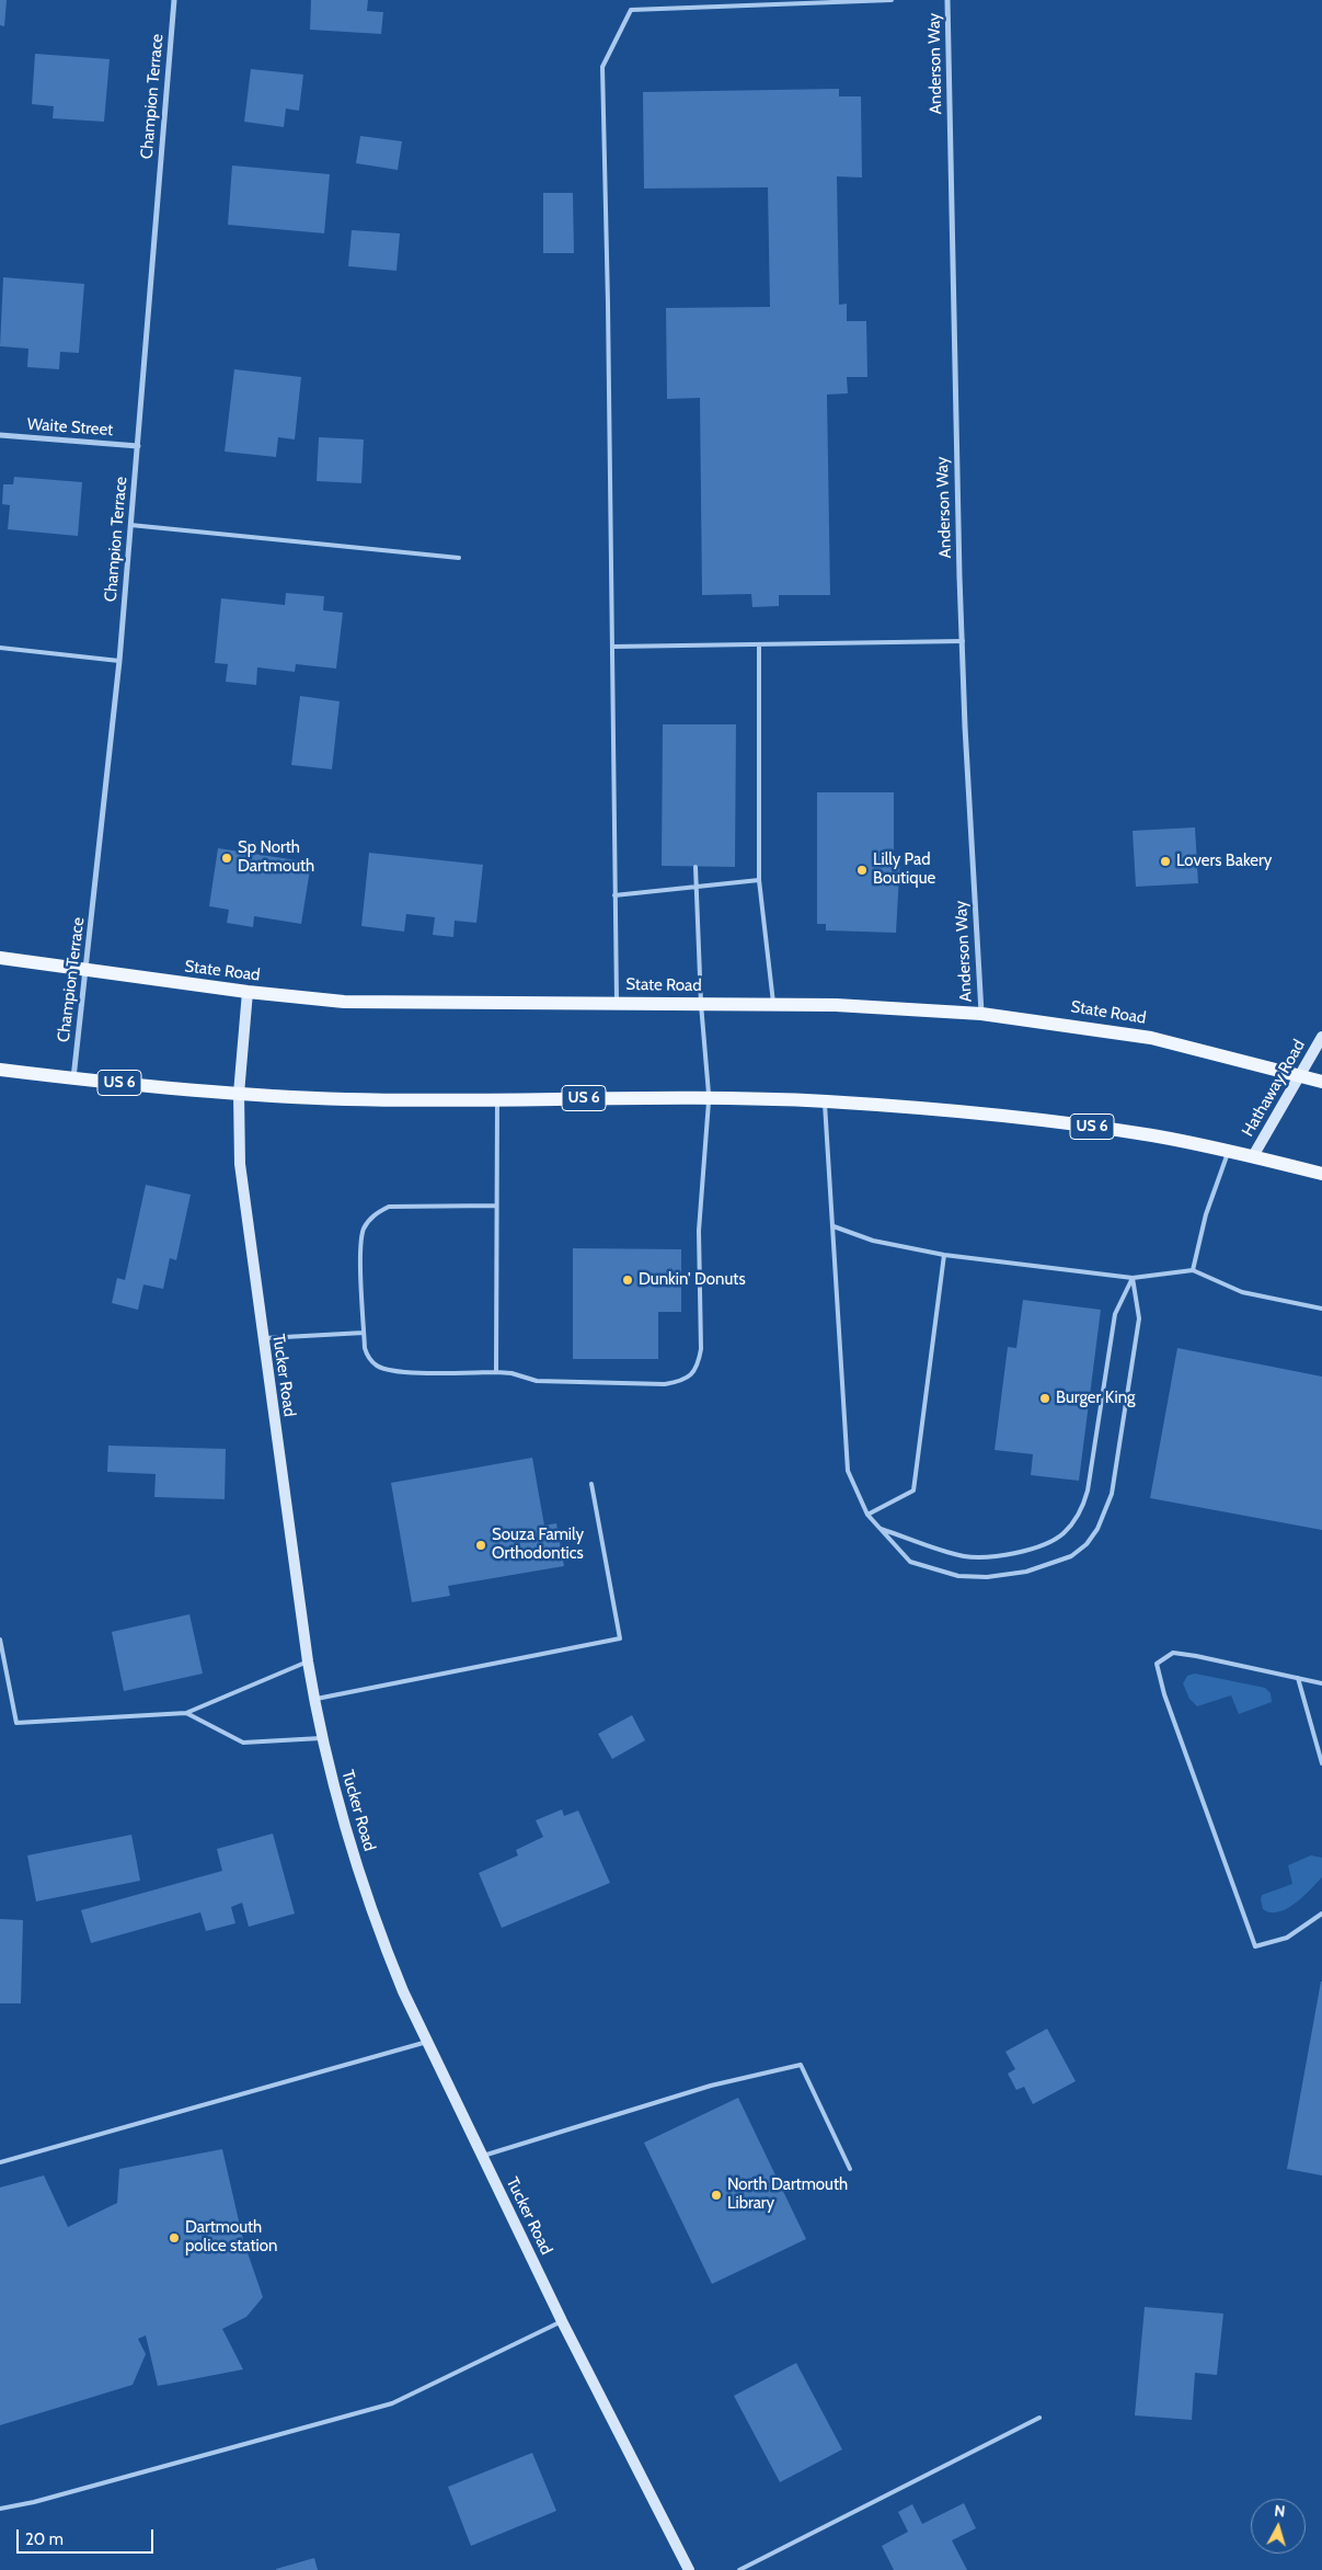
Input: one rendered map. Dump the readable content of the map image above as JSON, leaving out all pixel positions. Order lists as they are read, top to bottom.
{
  "streets": {
    "main road": [
      "State Road",
      "US 6",
      "Hathaway Road",
      "Tucker Road"
    ],
    "street": ["Anderson Way", "Champion Terrace", "Waite Street"]
  },
  "crossings": [
    ["Anderson Way", "State Road"],
    ["Champion Terrace", "Waite Street"],
    ["Champion Terrace", "State Road"],
    ["Champion Terrace", "US 6"],
    ["State Road", "Hathaway Road"],
    ["State Road", "Tucker Road"],
    ["US 6", "Hathaway Road"],
    ["US 6", "Tucker Road"]
  ],
  "places": [
    "Sp North Dartmouth",
    "Lovers Bakery",
    "Lilly Pad Boutique",
    "Dunkin' Donuts",
    "Burger King",
    "Souza Family Orthodontics",
    "North Dartmouth Library",
    "Dartmouth police station"
  ],
  "scale_bar": "20 m",
  "north": "top"
}
